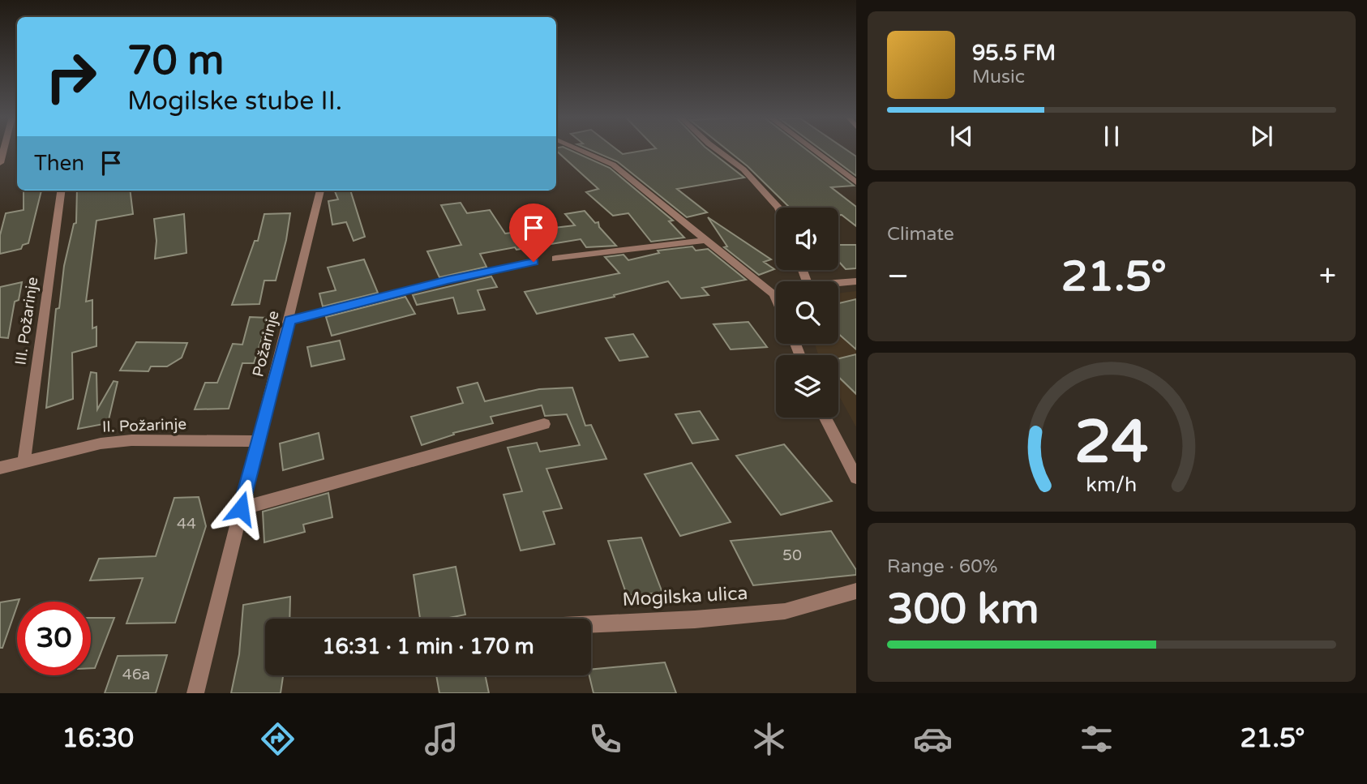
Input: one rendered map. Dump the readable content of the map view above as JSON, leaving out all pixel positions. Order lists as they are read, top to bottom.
{
  "streets": {
    "street": [
      "III. Požarinje",
      "Požarinje",
      "II. Požarinje",
      "Mogilska ulica"
    ]
  },
  "crossings": [
    ["III. Požarinje", "II. Požarinje"],
    ["Požarinje", "II. Požarinje"]
  ],
  "house_numbers": ["44", "50", "46a"],
  "page": {
    "turn": ["70 m", "Mogilske stube II."],
    "song": ["95.5 FM", "Music"],
    "then": "Then",
    "tile": [
      "Climate",
      ["Range · 60%", "300 km"]
    ],
    "heat": ["−", "21.5°", "+"],
    "limit": "30",
    "trip": "16:31 · 1 min · 170 m",
    "tabs": ["16:30", "21.5°"],
    "gauge": ["24", "km/h"]
  }
}
